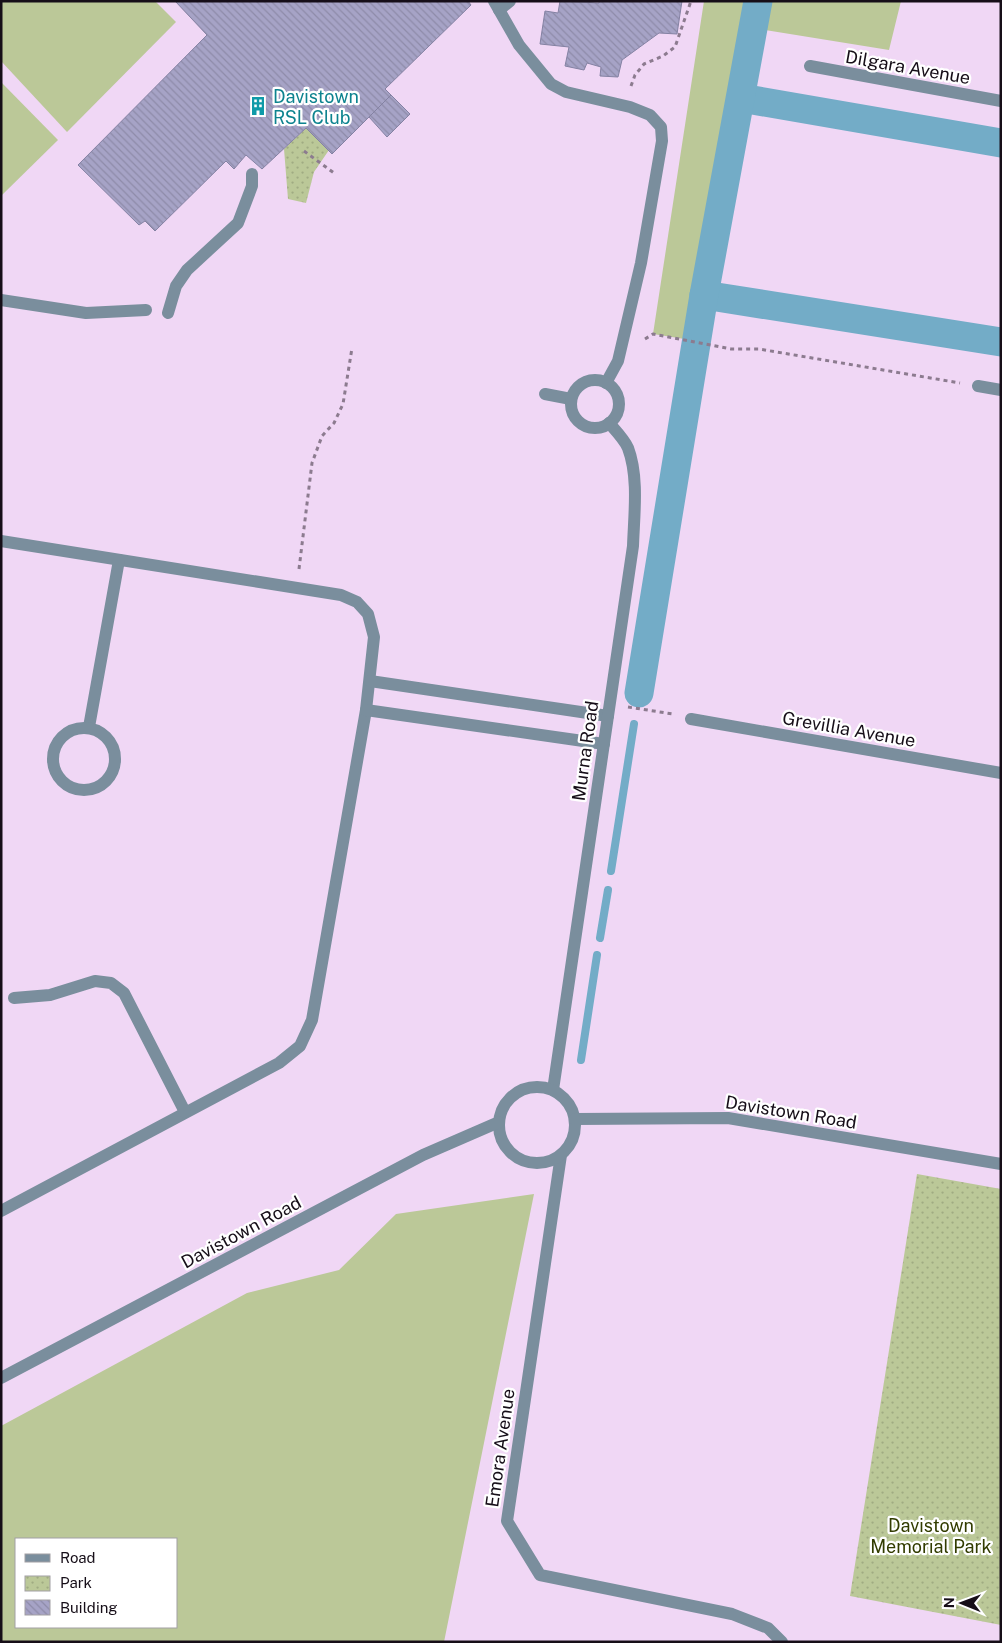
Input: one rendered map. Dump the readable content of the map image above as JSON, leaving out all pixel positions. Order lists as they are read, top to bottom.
{
  "streets": {
    "street": [
      "Dilgara Avenue",
      "Grevillia Avenue",
      "Murna Road",
      "Davistown Road",
      "Emora Avenue"
    ]
  },
  "crossings": [
    ["Murna Road", "Davistown Road"],
    ["Murna Road", "Emora Avenue"],
    ["Davistown Road", "Emora Avenue"]
  ],
  "parks": ["Davistown Memorial Park"],
  "places": {
    "building": ["Davistown RSL Club"]
  },
  "legend": ["Road", "Park", "Building"],
  "north": "left"
}
